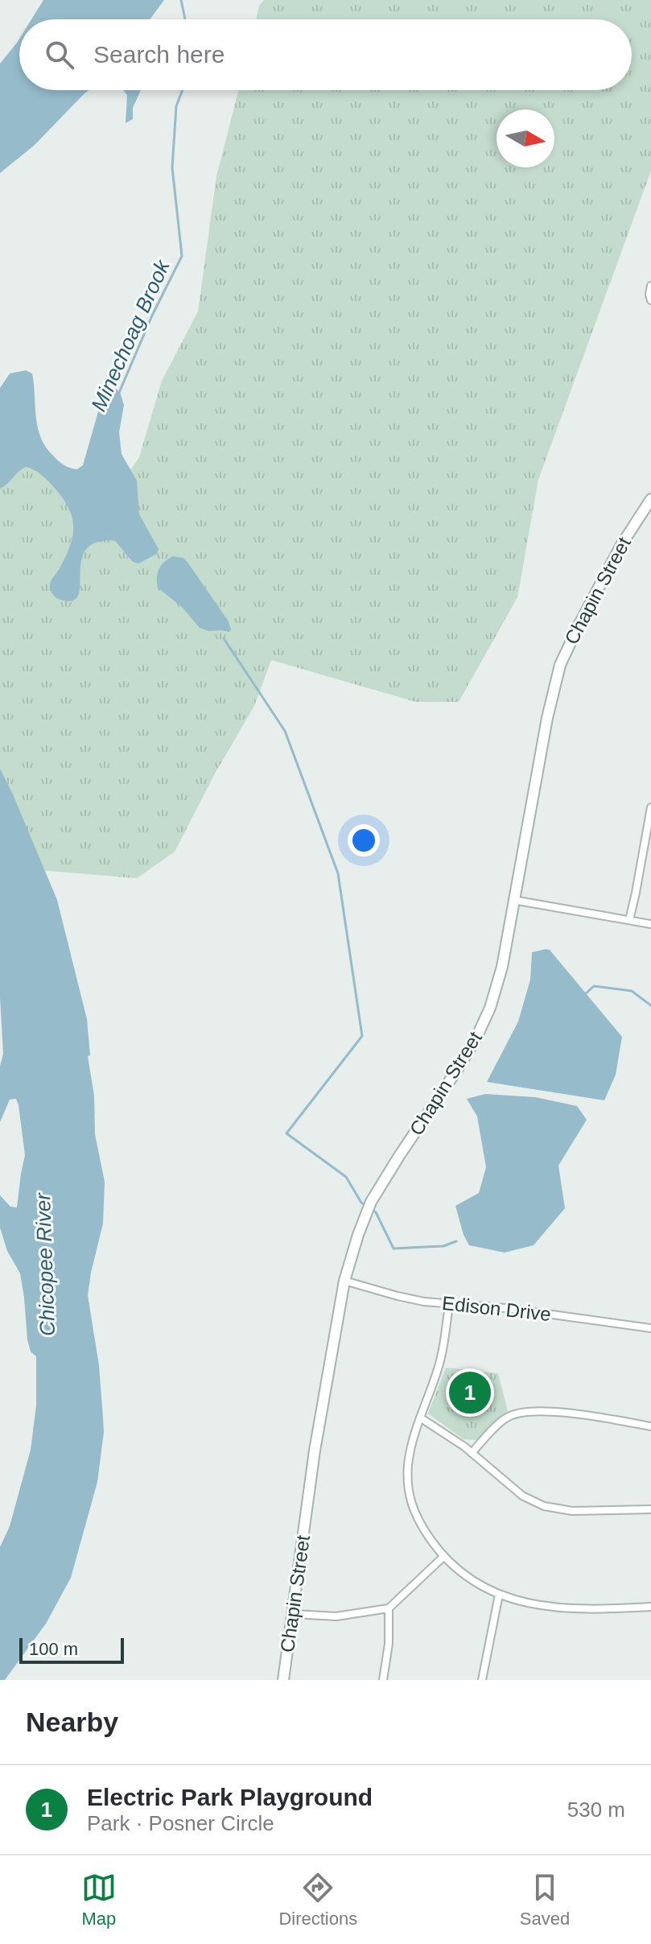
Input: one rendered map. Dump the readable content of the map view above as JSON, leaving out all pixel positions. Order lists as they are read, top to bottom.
{
  "streets": {
    "main road": ["Chapin Street"],
    "street": ["Edison Drive"]
  },
  "crossings": [
    ["Chapin Street", "Edison Drive"]
  ],
  "water": ["Minechoag Brook", "Chicopee River"],
  "scale_bar": "100 m",
  "north": "right",
  "page": {
    "search": "Search here",
    "pins": "1",
    "scale": "100 m",
    "heading": "Nearby",
    "list": [
      {
        "mark": "1",
        "name": "Electric Park Playground",
        "note": "Park · Posner Circle",
        "value": "530 m"
      }
    ],
    "nav": ["Map", "Directions", "Saved"]
  }
}
